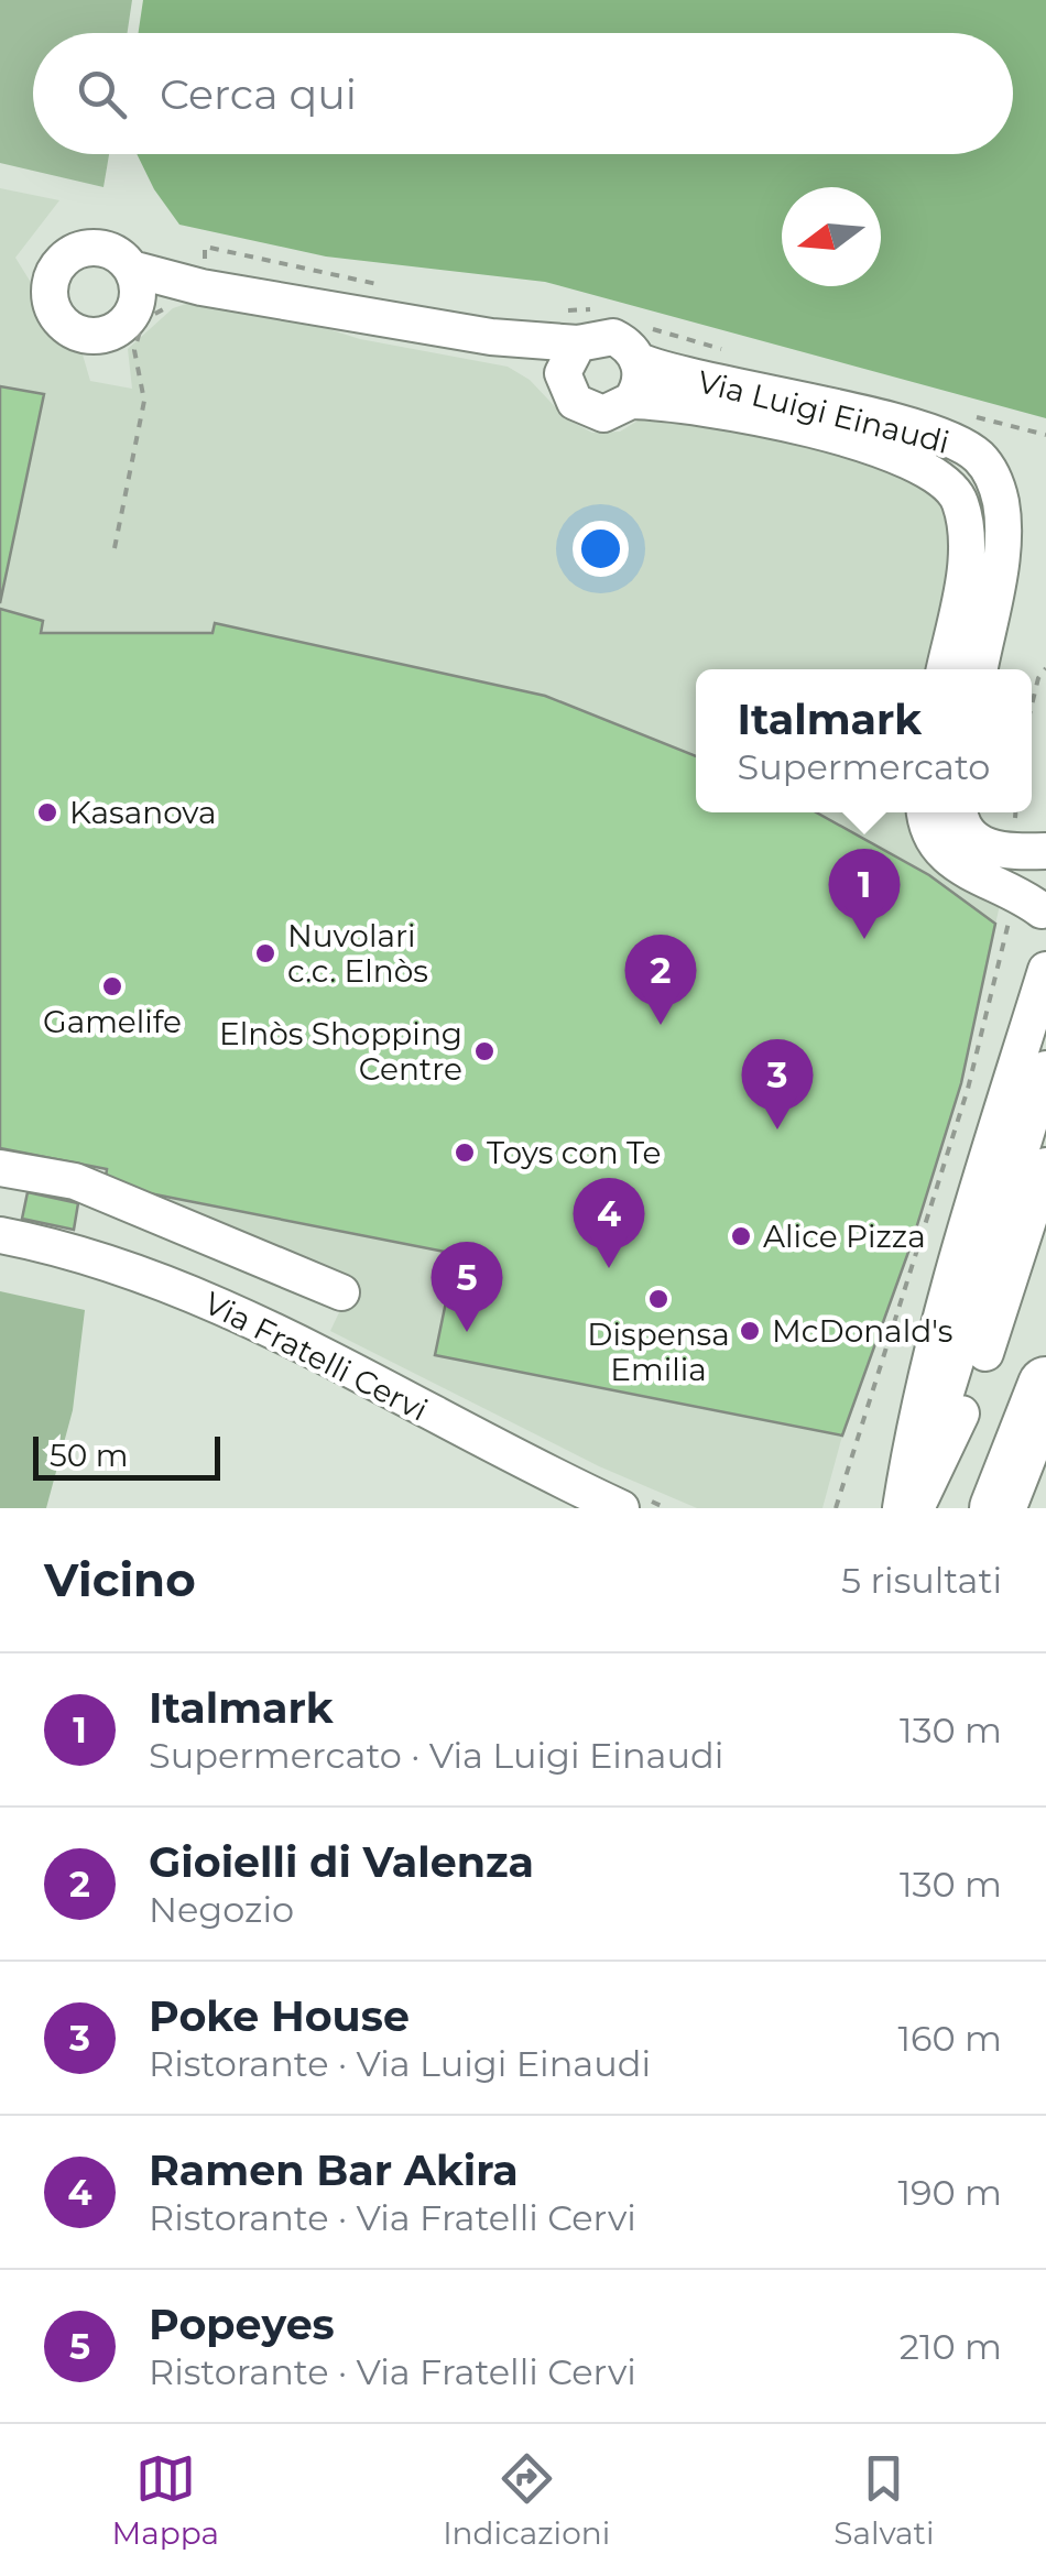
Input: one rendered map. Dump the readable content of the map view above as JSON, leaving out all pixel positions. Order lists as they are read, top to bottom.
{
  "streets": {
    "street": ["Via Luigi Einaudi", "Via Fratelli Cervi"]
  },
  "places": [
    "Kasanova",
    "Nuvolari c.c. Elnòs",
    "Gamelife",
    "Elnòs Shopping Centre",
    "Toys con Te",
    "Alice Pizza",
    "Dispensa Emilia",
    "McDonald's"
  ],
  "scale_bar": "50 m",
  "north": "left",
  "page": {
    "search": "Cerca qui",
    "popup": ["Italmark", "Supermercato"],
    "pins": [
      "1",
      "2",
      "3",
      "4",
      "5"
    ],
    "scale": "50 m",
    "heading": ["Vicino", "5 risultati"],
    "list": [
      {
        "mark": "1",
        "name": "Italmark",
        "note": "Supermercato · Via Luigi Einaudi",
        "value": "130 m"
      },
      {
        "mark": "2",
        "name": "Gioielli di Valenza",
        "note": "Negozio",
        "value": "130 m"
      },
      {
        "mark": "3",
        "name": "Poke House",
        "note": "Ristorante · Via Luigi Einaudi",
        "value": "160 m"
      },
      {
        "mark": "4",
        "name": "Ramen Bar Akira",
        "note": "Ristorante · Via Fratelli Cervi",
        "value": "190 m"
      },
      {
        "mark": "5",
        "name": "Popeyes",
        "note": "Ristorante · Via Fratelli Cervi",
        "value": "210 m"
      }
    ],
    "nav": ["Mappa", "Indicazioni", "Salvati"]
  }
}
